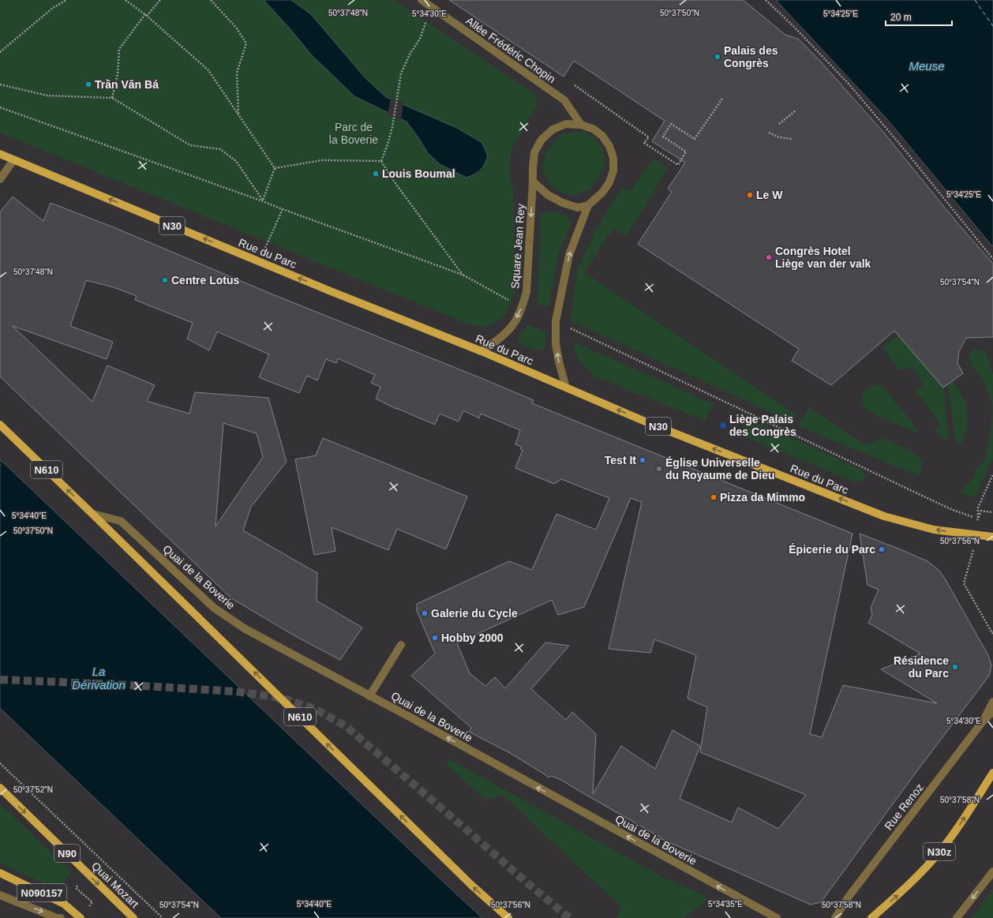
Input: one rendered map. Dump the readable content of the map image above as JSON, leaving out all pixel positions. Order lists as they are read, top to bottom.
{
  "streets": {
    "main road": [
      "N30",
      "Rue du Parc",
      "N610",
      "Quai de la Boverie",
      "N30z",
      "N90",
      "Quai Mozart",
      "N090157"
    ],
    "street": ["Allée Frédéric Chopin", "Square Jean Rey", "Rue Renoz"]
  },
  "crossings": [
    ["Allée Frédéric Chopin", "Square Jean Rey"],
    ["N30", "Rue du Parc"],
    ["Square Jean Rey", "Rue du Parc"]
  ],
  "one_way": ["Rue du Parc", "Quai de la Boverie"],
  "water": ["Meuse", "La Dérivation"],
  "parks": ["Parc de la Boverie"],
  "places": {
    "other": [
      "Palais des Congrès",
      "Trần Văn Bá",
      "Louis Boumal",
      "Le W",
      "Congrès Hotel Liège van der valk",
      "Centre Lotus",
      "Test It",
      "Église Universelle du Royaume de Dieu",
      "Pizza da Mimmo",
      "Épicerie du Parc",
      "Galerie du Cycle",
      "Hobby 2000",
      "Résidence du Parc"
    ],
    "transit": ["Liège Palais des Congrès"]
  },
  "scale_bar": "20 m",
  "coordinates": [
    "50°37'48\"N",
    "50°37'50\"N",
    "5°34'30\"E",
    "5°34'25\"E",
    "50°37'54\"N",
    "5°34'40\"E",
    "50°37'56\"N",
    "50°37'52\"N",
    "50°37'58\"N",
    "5°34'35\"E"
  ]
}
